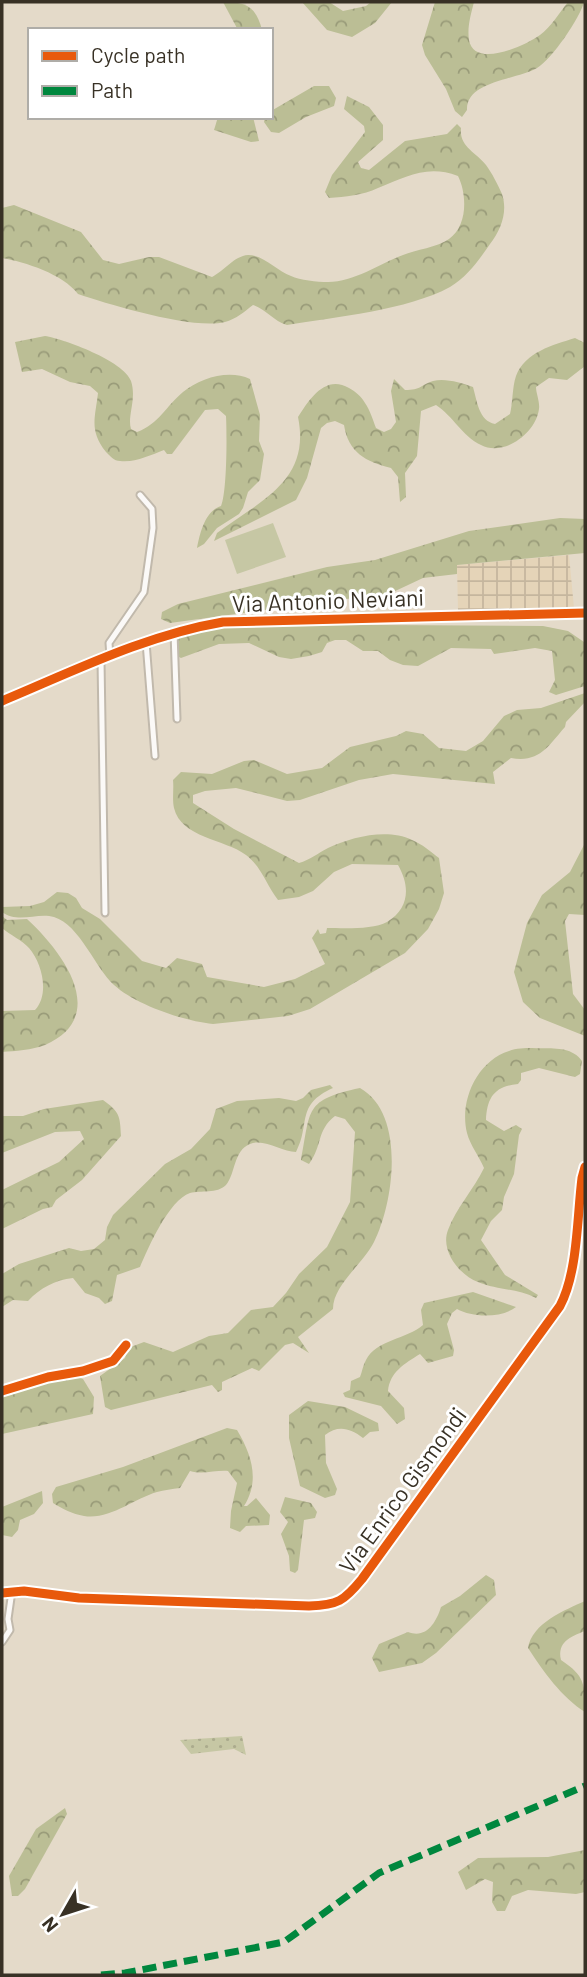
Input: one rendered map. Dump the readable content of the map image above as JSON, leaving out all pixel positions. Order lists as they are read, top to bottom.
{
  "streets": {
    "street": ["Via Antonio Neviani", "Via Enrico Gismondi"]
  },
  "legend": ["Cycle path", "Path"],
  "north": "bottom left"
}
